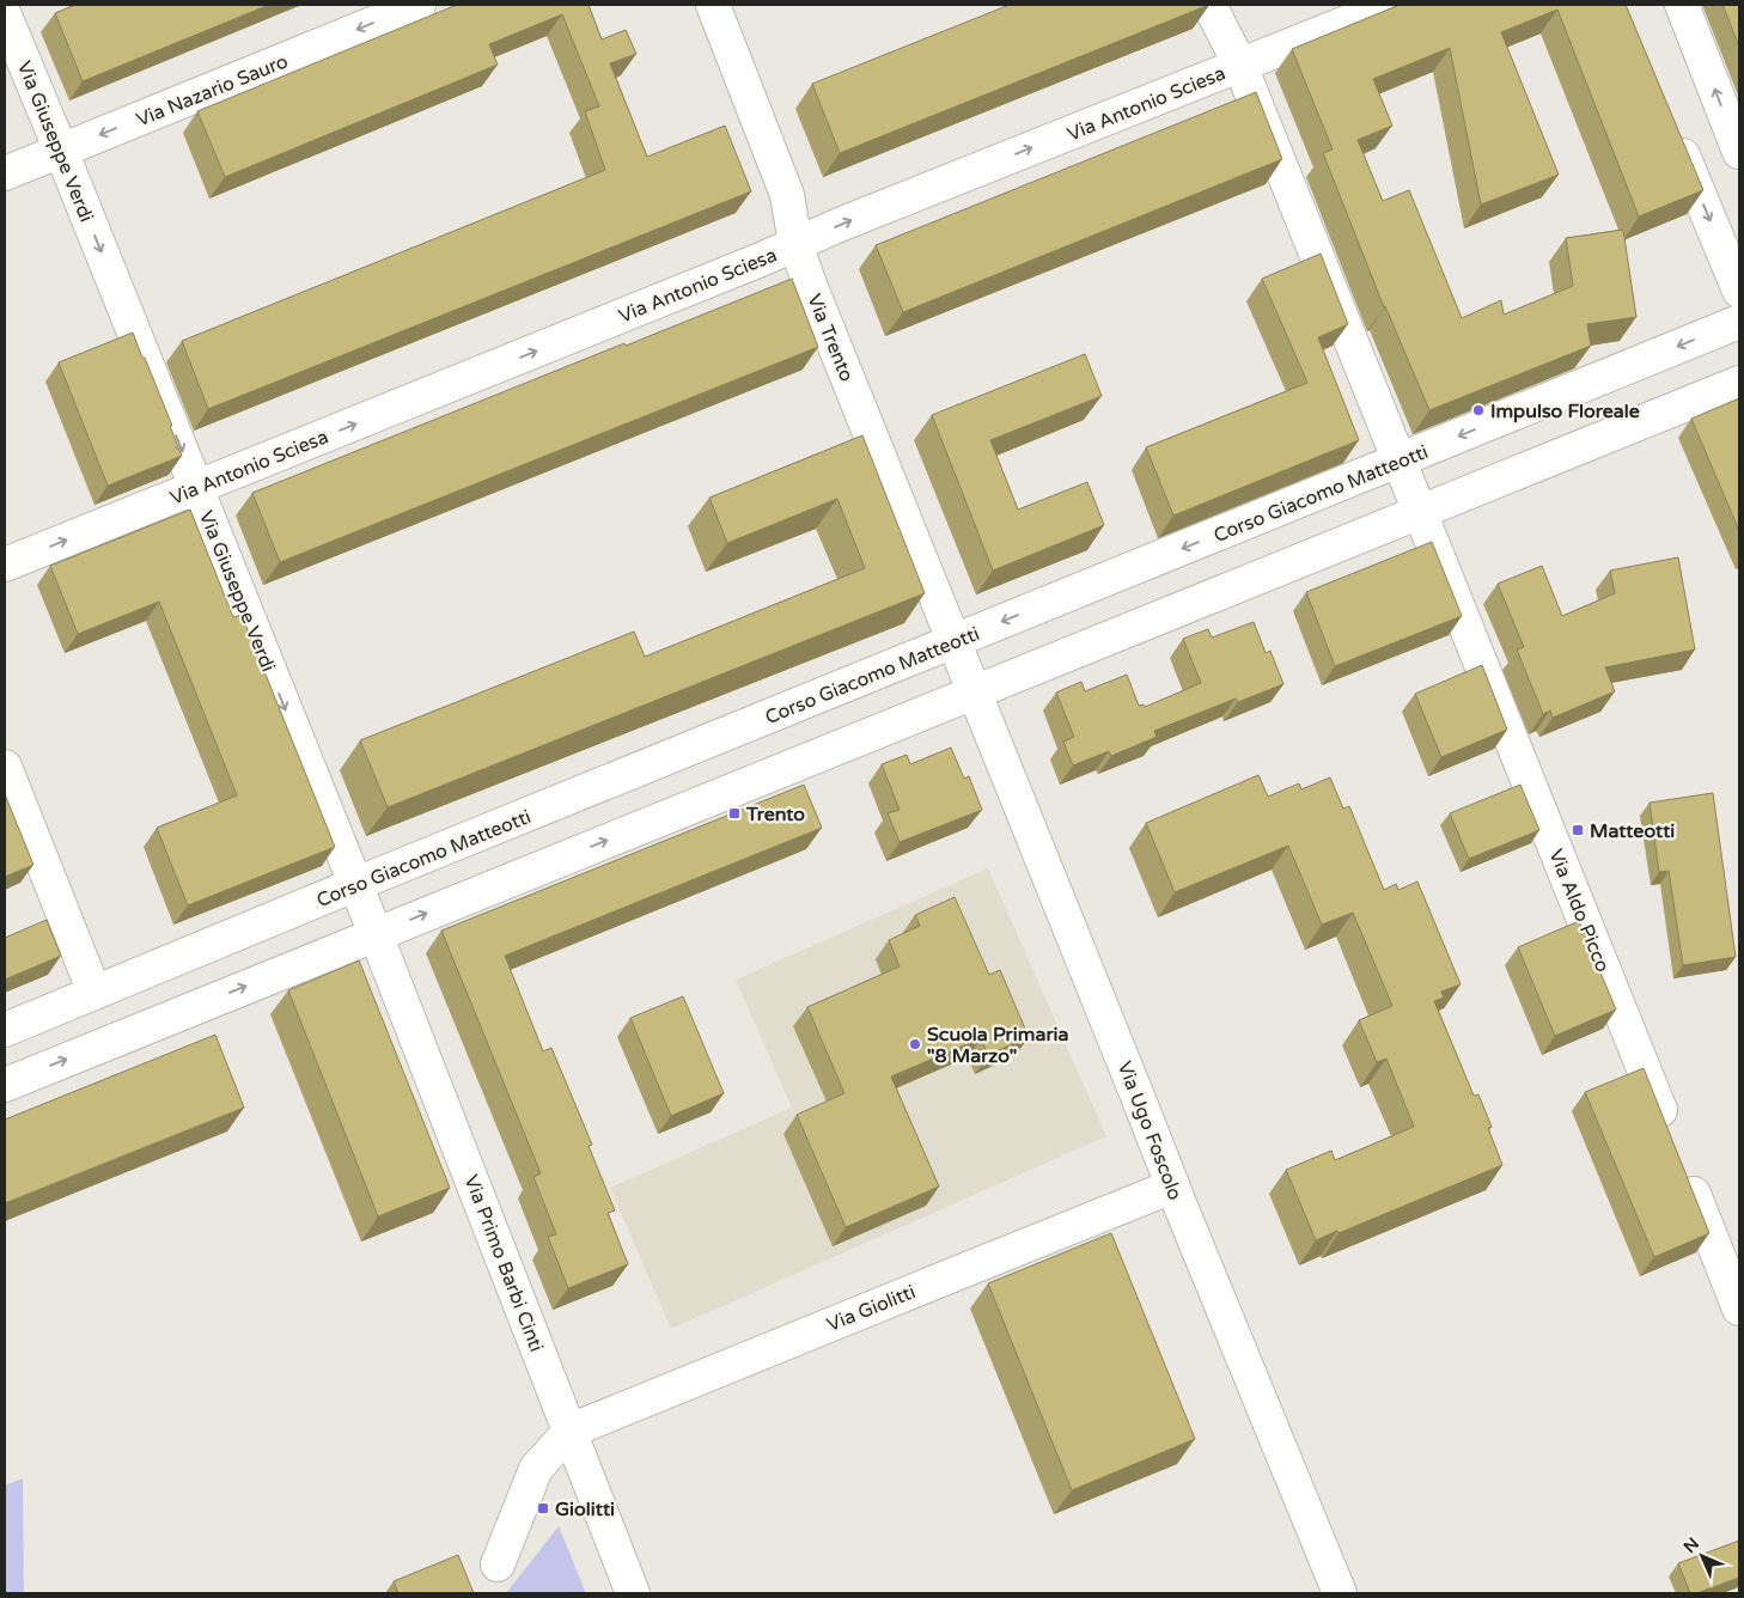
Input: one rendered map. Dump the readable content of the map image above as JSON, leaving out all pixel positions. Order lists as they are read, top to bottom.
{
  "streets": {
    "street": [
      "Via Nazario Sauro",
      "Via Antonio Sciesa",
      "Via Giuseppe Verdi",
      "Via Trento",
      "Corso Giacomo Matteotti",
      "Via Aldo Picco",
      "Via Ugo Foscolo",
      "Via Primo Barbi Cinti",
      "Via Giolitti"
    ]
  },
  "crossings": [
    ["Via Nazario Sauro", "Via Giuseppe Verdi"],
    ["Via Antonio Sciesa", "Via Giuseppe Verdi"],
    ["Via Antonio Sciesa", "Via Trento"],
    ["Via Antonio Sciesa", "Via Aldo Picco"],
    ["Via Giuseppe Verdi", "Corso Giacomo Matteotti"],
    ["Via Giuseppe Verdi", "Via Primo Barbi Cinti"],
    ["Via Trento", "Corso Giacomo Matteotti"],
    ["Via Trento", "Via Ugo Foscolo"],
    ["Corso Giacomo Matteotti", "Via Aldo Picco"],
    ["Corso Giacomo Matteotti", "Via Ugo Foscolo"],
    ["Corso Giacomo Matteotti", "Via Primo Barbi Cinti"],
    ["Via Ugo Foscolo", "Via Giolitti"],
    ["Via Primo Barbi Cinti", "Via Giolitti"]
  ],
  "one_way": ["Via Nazario Sauro", "Via Antonio Sciesa"],
  "places": {
    "other": ["Impulso Floreale", "Scuola Primaria \"8 Marzo\""],
    "transit": ["Trento", "Matteotti", "Giolitti"]
  },
  "north": "top left"
}
